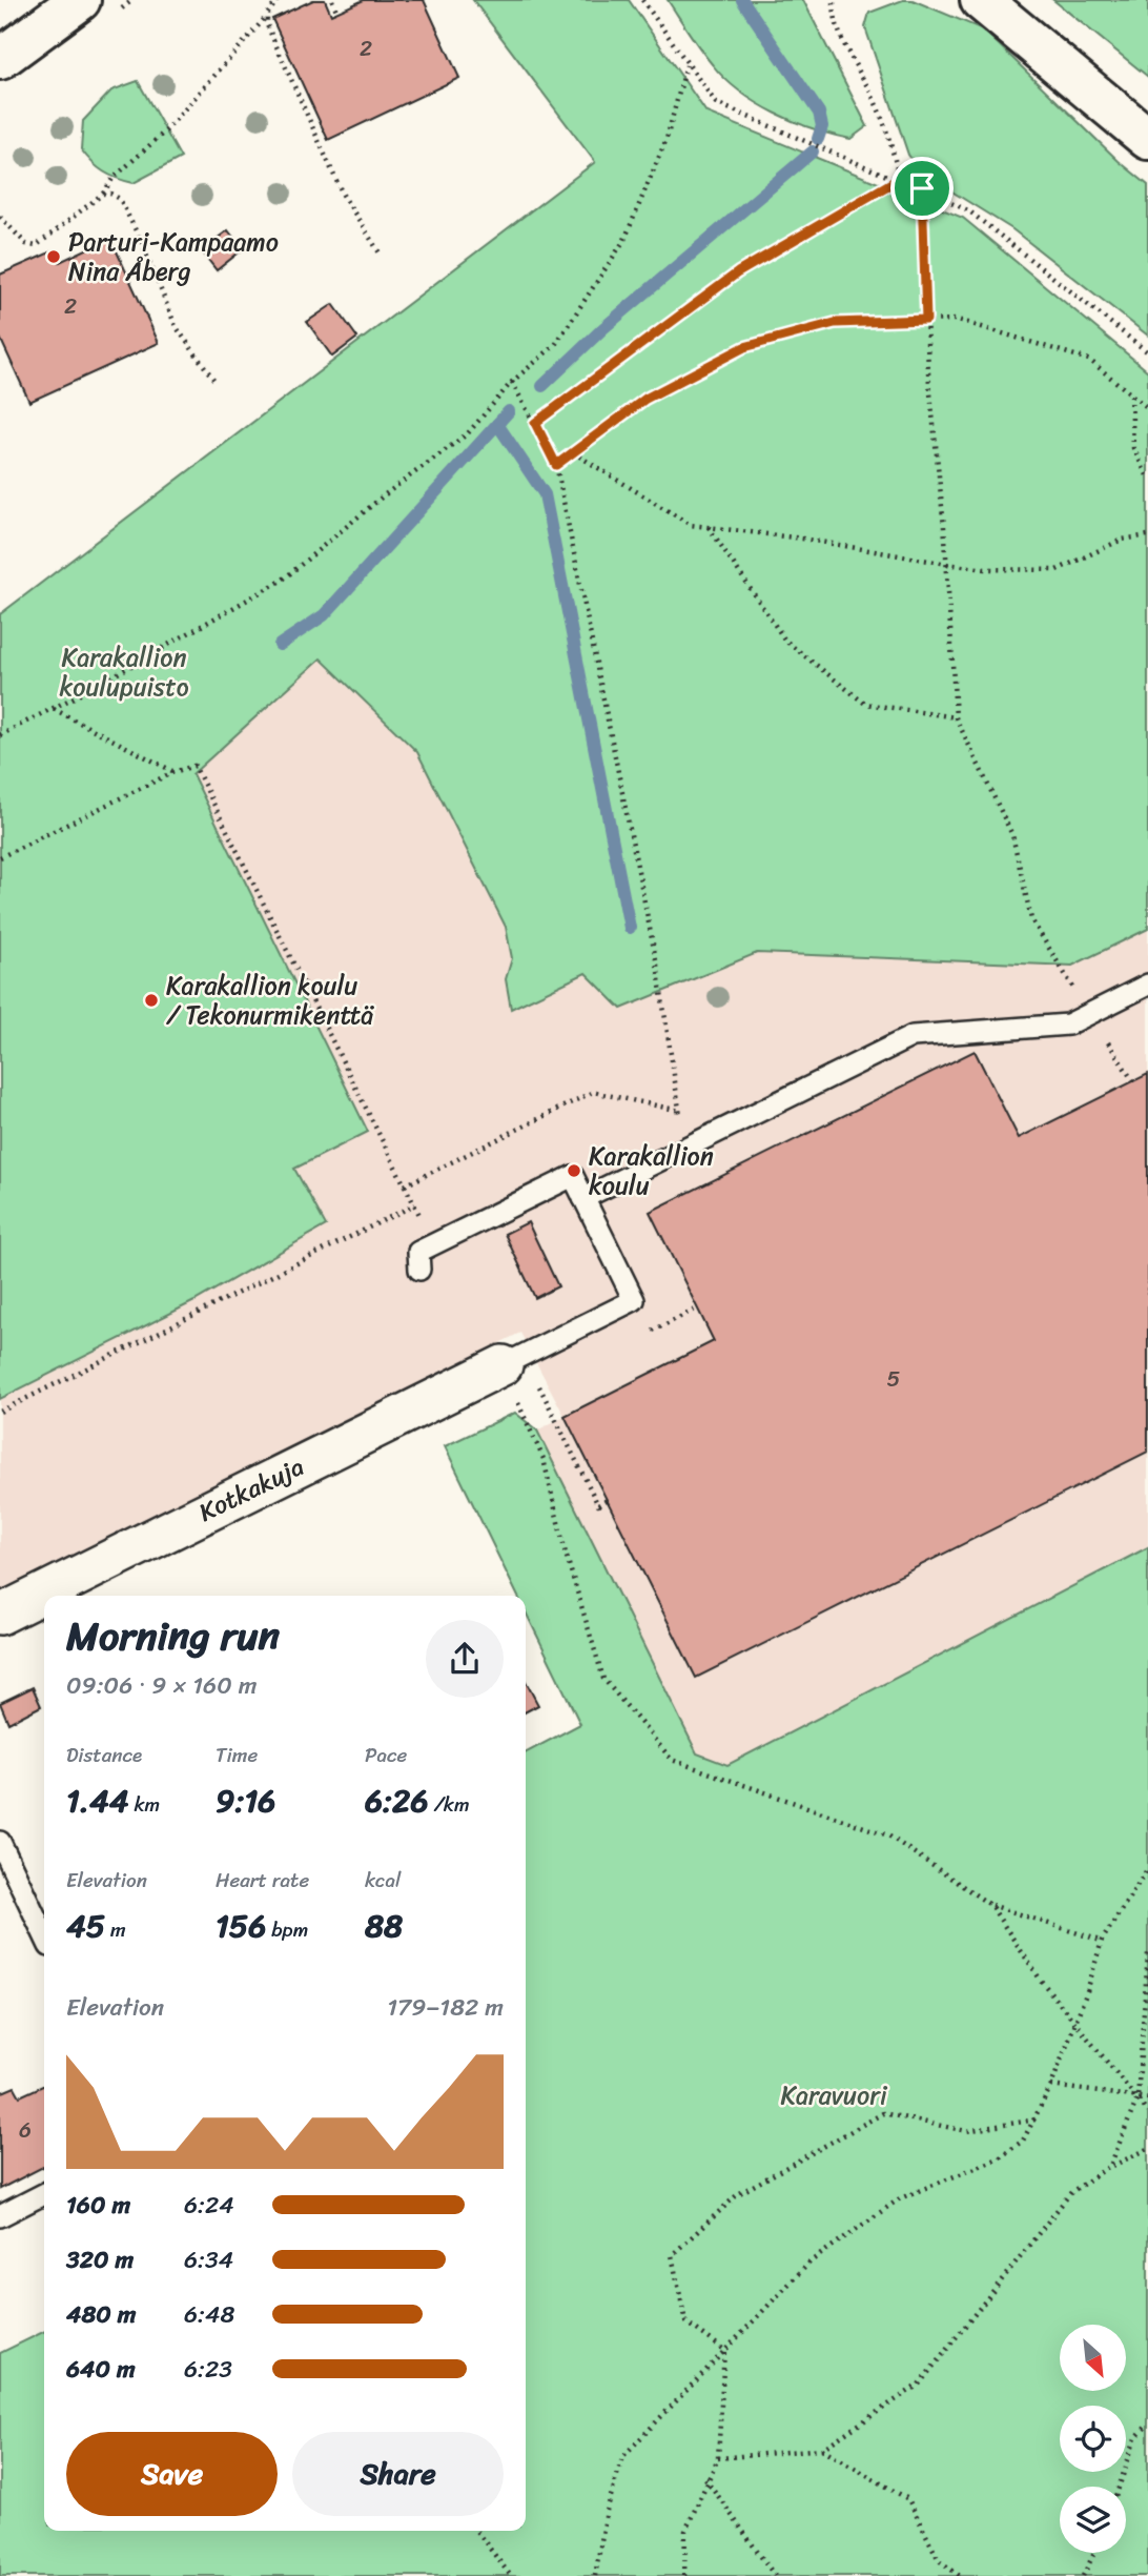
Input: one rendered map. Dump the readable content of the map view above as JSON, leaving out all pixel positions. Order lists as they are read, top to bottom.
{
  "streets": {
    "street": ["Kotkakuja"]
  },
  "parks": ["Karakallion koulupuisto", "Karavuori"],
  "places": ["Parturi-Kampaamo Nina Åberg", "Karakallion koulu / Tekonurmikenttä", "Karakallion koulu"],
  "house_numbers": [
    "2",
    "2",
    "5",
    "6"
  ],
  "north": "bottom right",
  "page": {
    "heading": ["Morning run", "09:06 · 9 × 160 m"],
    "stats": [
      ["Distance", "1.44 km"],
      ["Time", "9:16"],
      ["Pace", "6:26 /km"],
      ["Elevation", "45 m"],
      ["Heart rate", "156 bpm"],
      ["kcal", "88"]
    ],
    "chart": ["Elevation", "179–182 m"],
    "list": [
      {
        "name": "160 m",
        "note": "6:24"
      },
      {
        "name": "320 m",
        "note": "6:34"
      },
      {
        "name": "480 m",
        "note": "6:48"
      },
      {
        "name": "640 m",
        "note": "6:23"
      }
    ],
    "buttons": ["Save", "Share"]
  }
}
